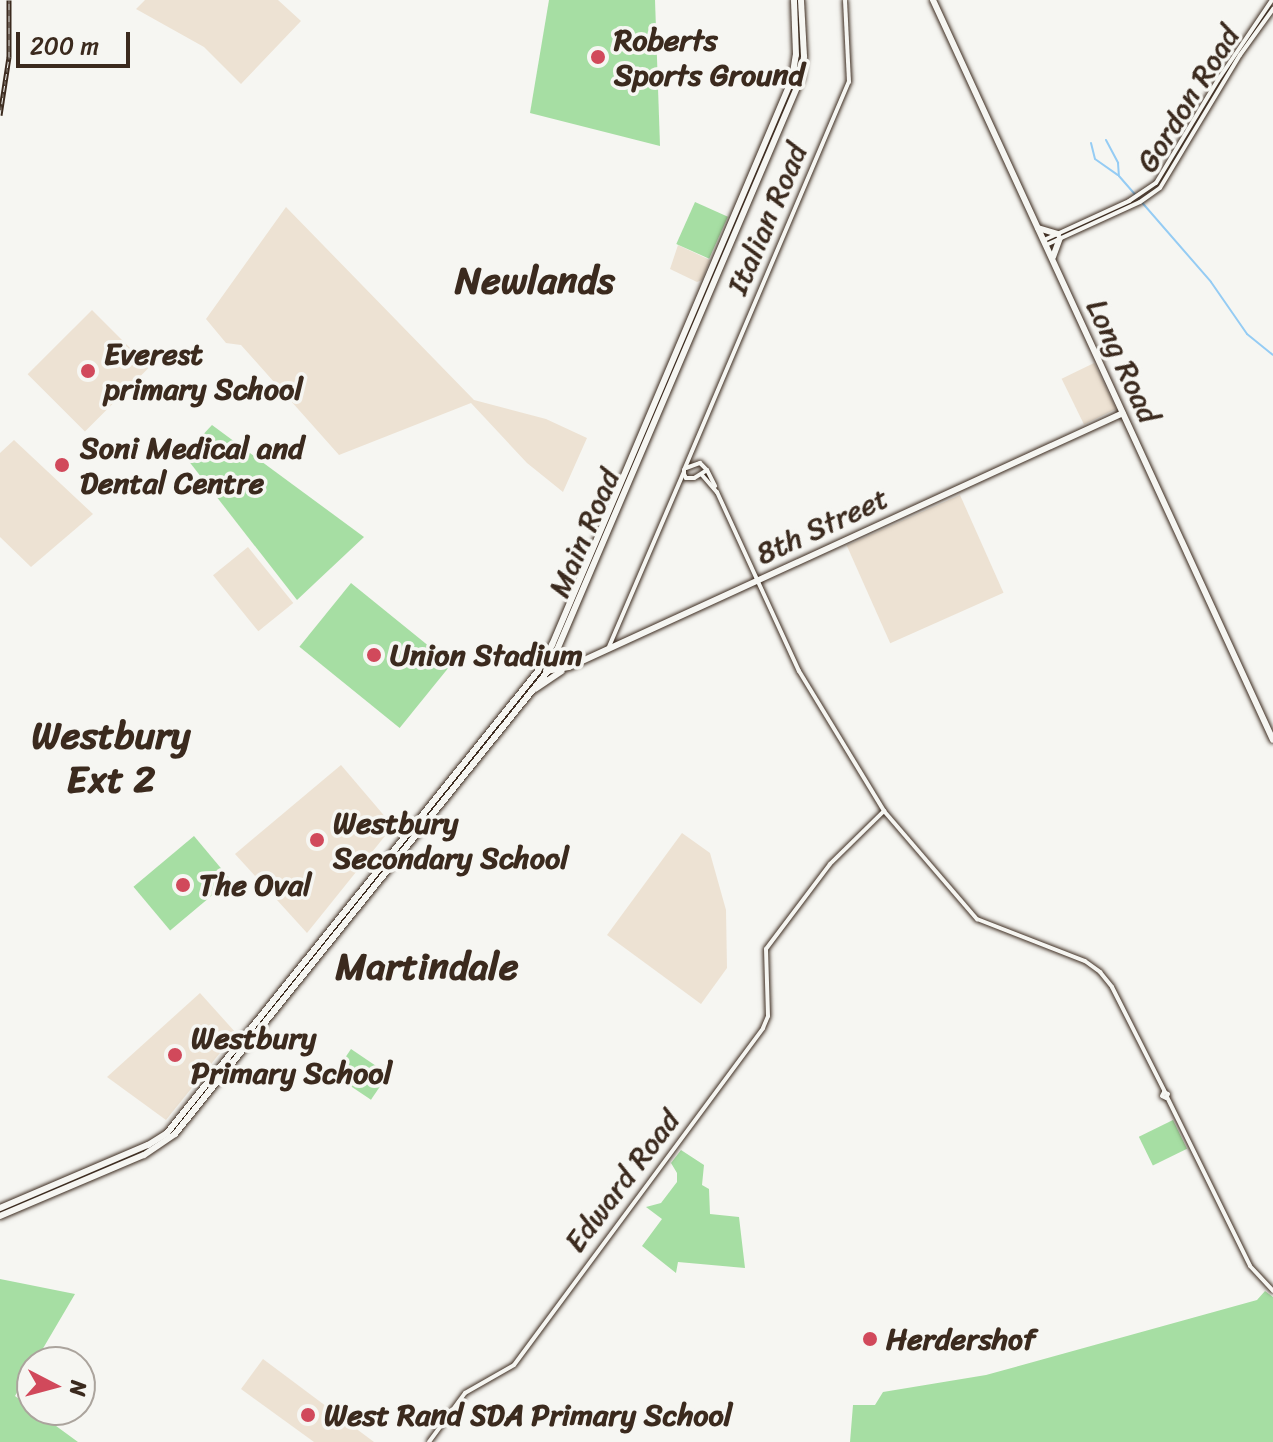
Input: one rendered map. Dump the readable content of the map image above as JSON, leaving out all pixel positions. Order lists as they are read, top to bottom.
{
  "streets": {
    "main road": ["Long Road", "8th Street", "Main Road"],
    "street": ["Gordon Road", "Italian Road", "Edward Road"]
  },
  "crossings": [
    ["Gordon Road", "Long Road"],
    ["Italian Road", "8th Street"],
    ["Long Road", "8th Street"],
    ["8th Street", "Main Road"]
  ],
  "districts": ["Newlands", "Westbury Ext 2", "Martindale"],
  "places": [
    "Roberts Sports Ground",
    "Everest primary School",
    "Soni Medical and Dental Centre",
    "Union Stadium",
    "Westbury Secondary School",
    "The Oval",
    "Westbury Primary School",
    "Herdershof",
    "West Rand SDA Primary School"
  ],
  "scale_bar": "200 m",
  "north": "right"
}
